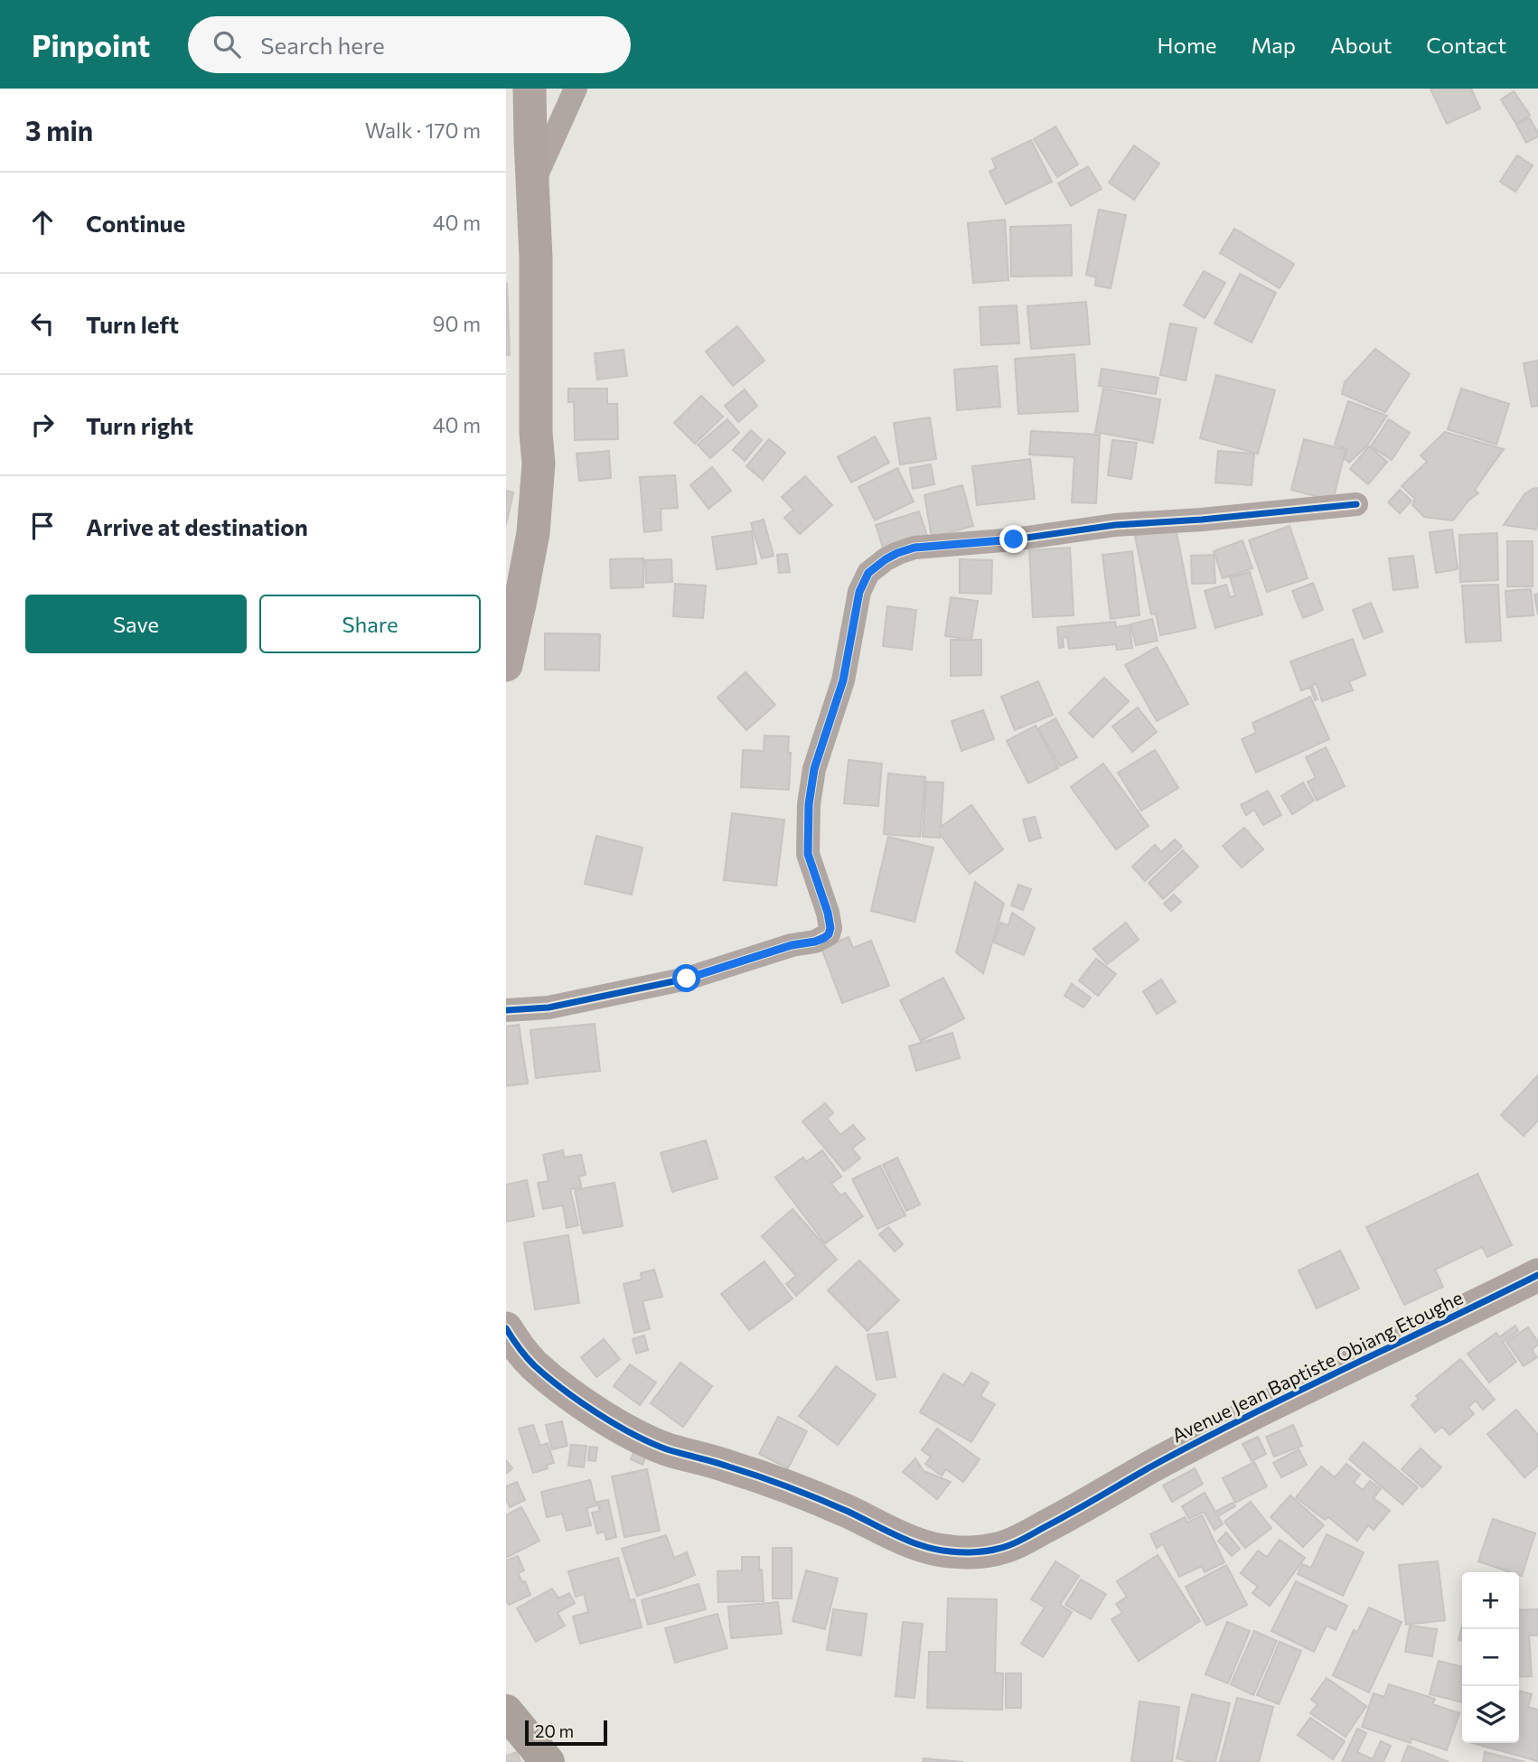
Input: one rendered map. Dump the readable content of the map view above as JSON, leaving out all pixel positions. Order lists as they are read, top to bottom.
{
  "streets": {
    "street": ["Avenue Jean Baptiste Obiang Etoughe"]
  },
  "scale_bar": "20 m",
  "page": {
    "header": "Pinpoint",
    "search": "Search here",
    "nav": [
      "Home",
      "Map",
      "About",
      "Contact"
    ],
    "heading": ["3 min", "Walk · 170 m"],
    "list": [
      ["Continue", "40 m"],
      ["Turn left", "90 m"],
      ["Turn right", "40 m"],
      "Arrive at destination"
    ],
    "buttons": ["Save", "Share"],
    "map_buttons": ["+", "−"],
    "scale": "20 m"
  }
}
